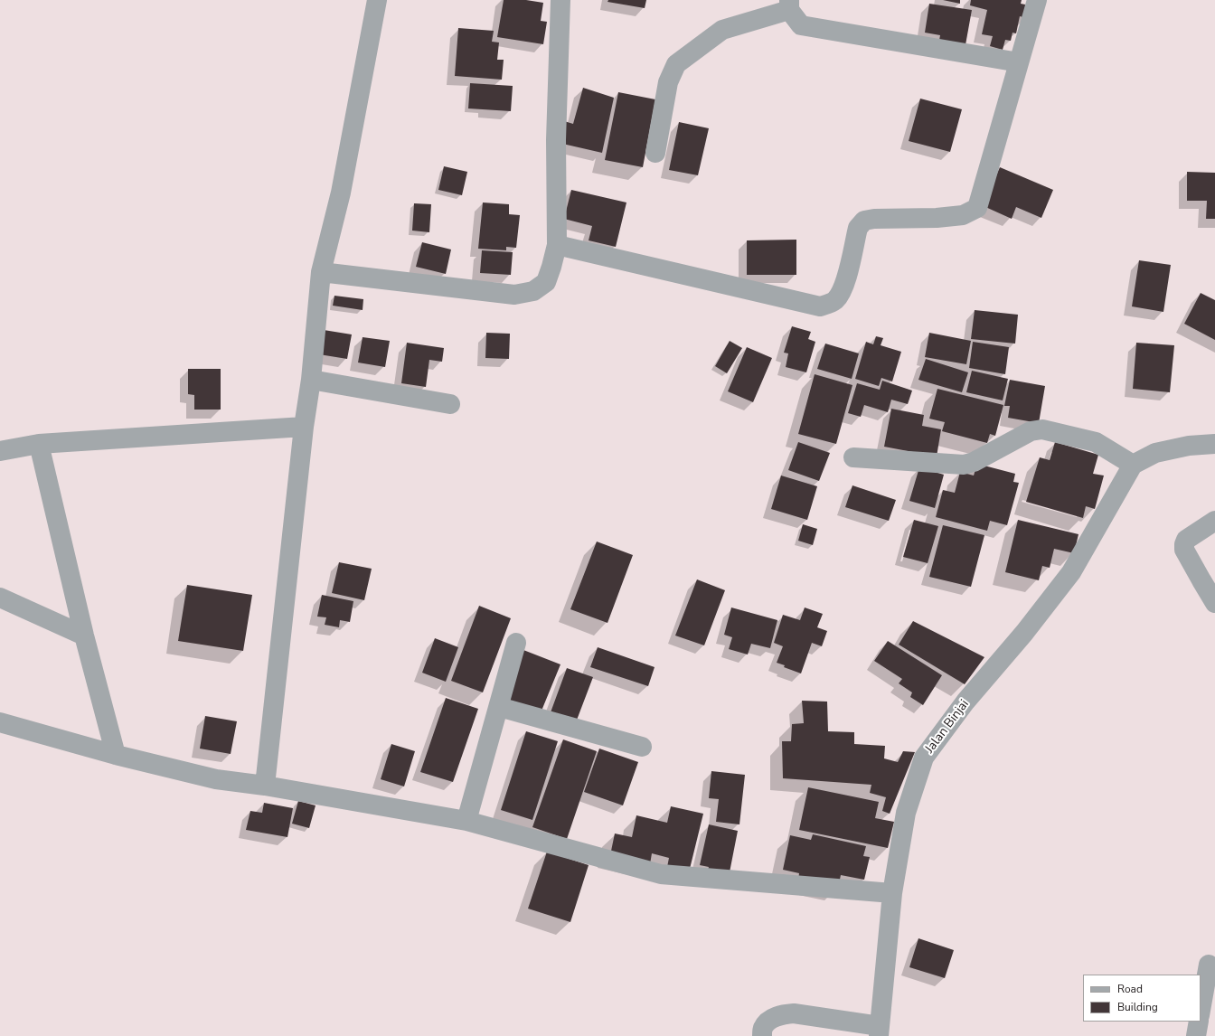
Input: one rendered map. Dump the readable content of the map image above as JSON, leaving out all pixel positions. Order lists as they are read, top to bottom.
{
  "streets": {
    "street": ["Jalan Binjai"]
  },
  "legend": ["Road", "Building"]
}
